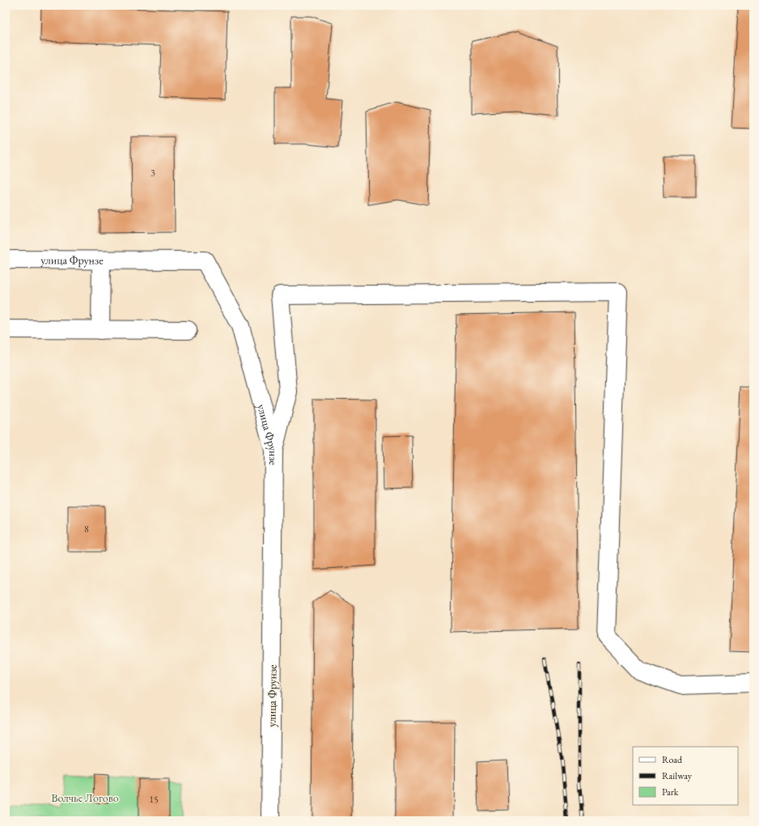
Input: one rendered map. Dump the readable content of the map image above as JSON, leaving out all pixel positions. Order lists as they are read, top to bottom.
{
  "streets": {
    "street": ["улица Фрунзе"]
  },
  "parks": ["Волчье Логово"],
  "house_numbers": ["3", "8", "15"],
  "legend": ["Road", "Railway", "Park"]
}
